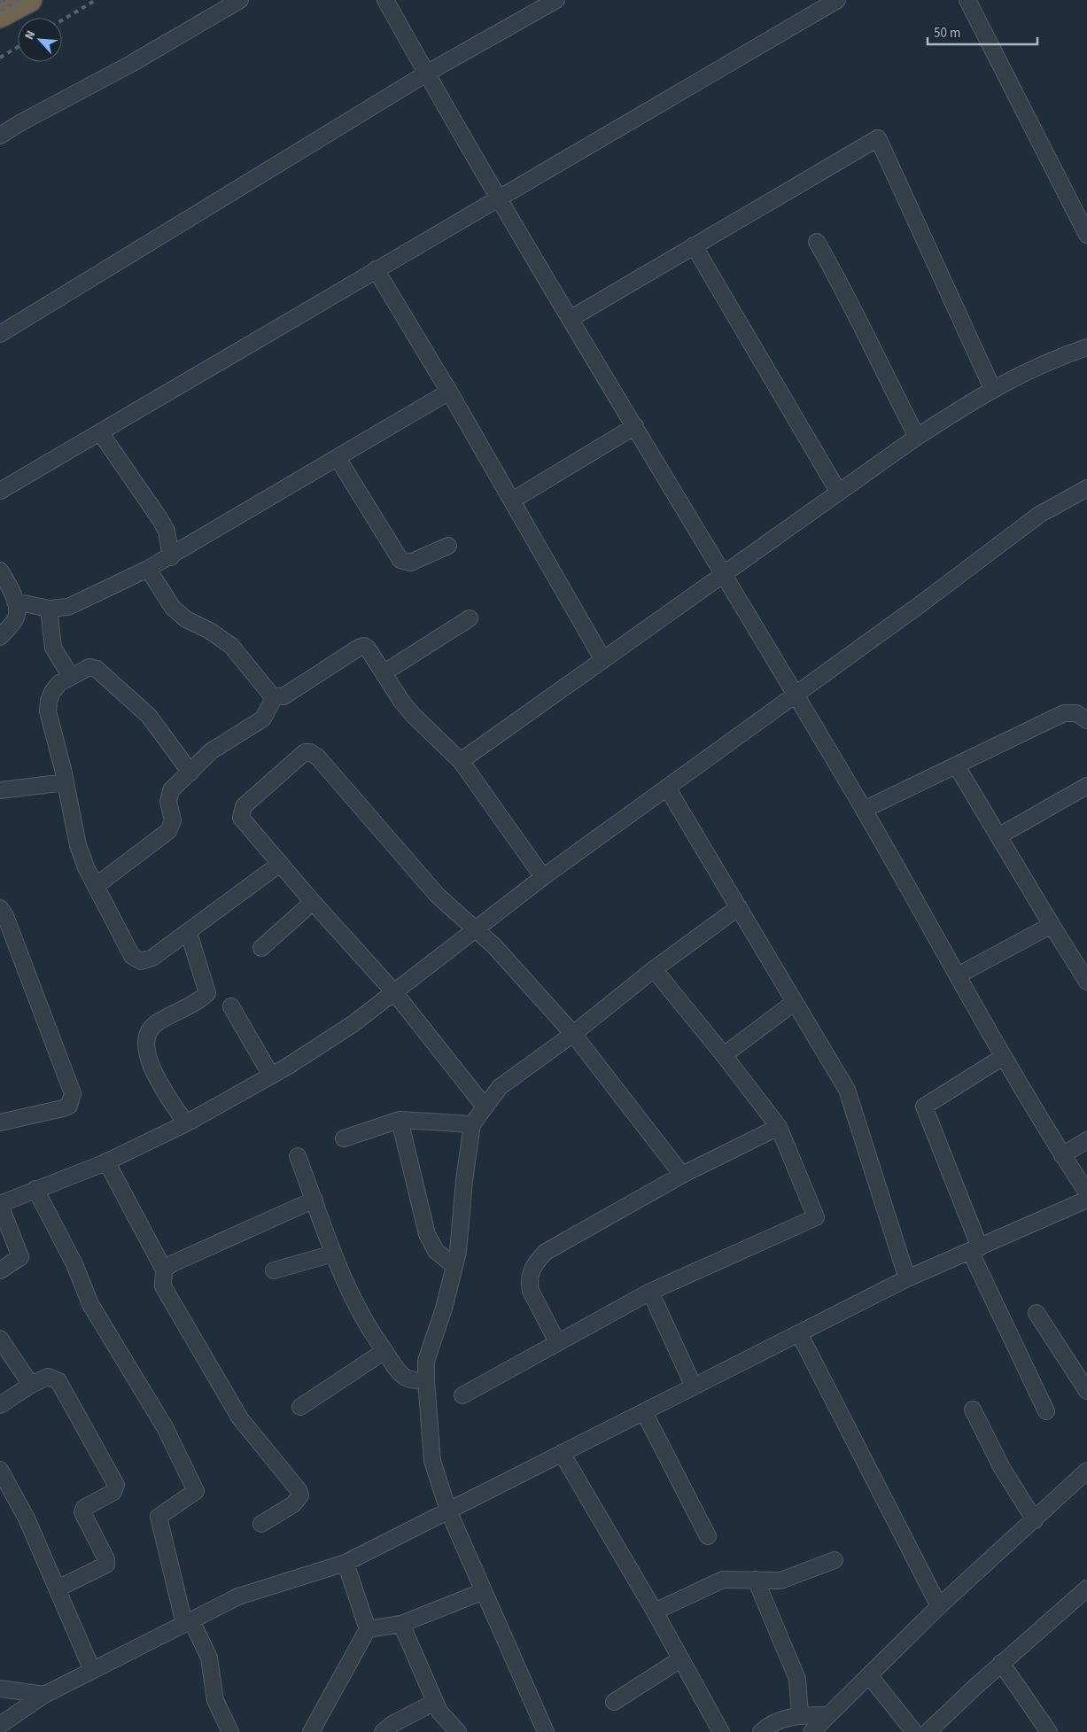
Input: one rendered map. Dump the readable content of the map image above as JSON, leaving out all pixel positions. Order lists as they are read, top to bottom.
{
  "scale_bar": "50 m",
  "north": "top left"
}
